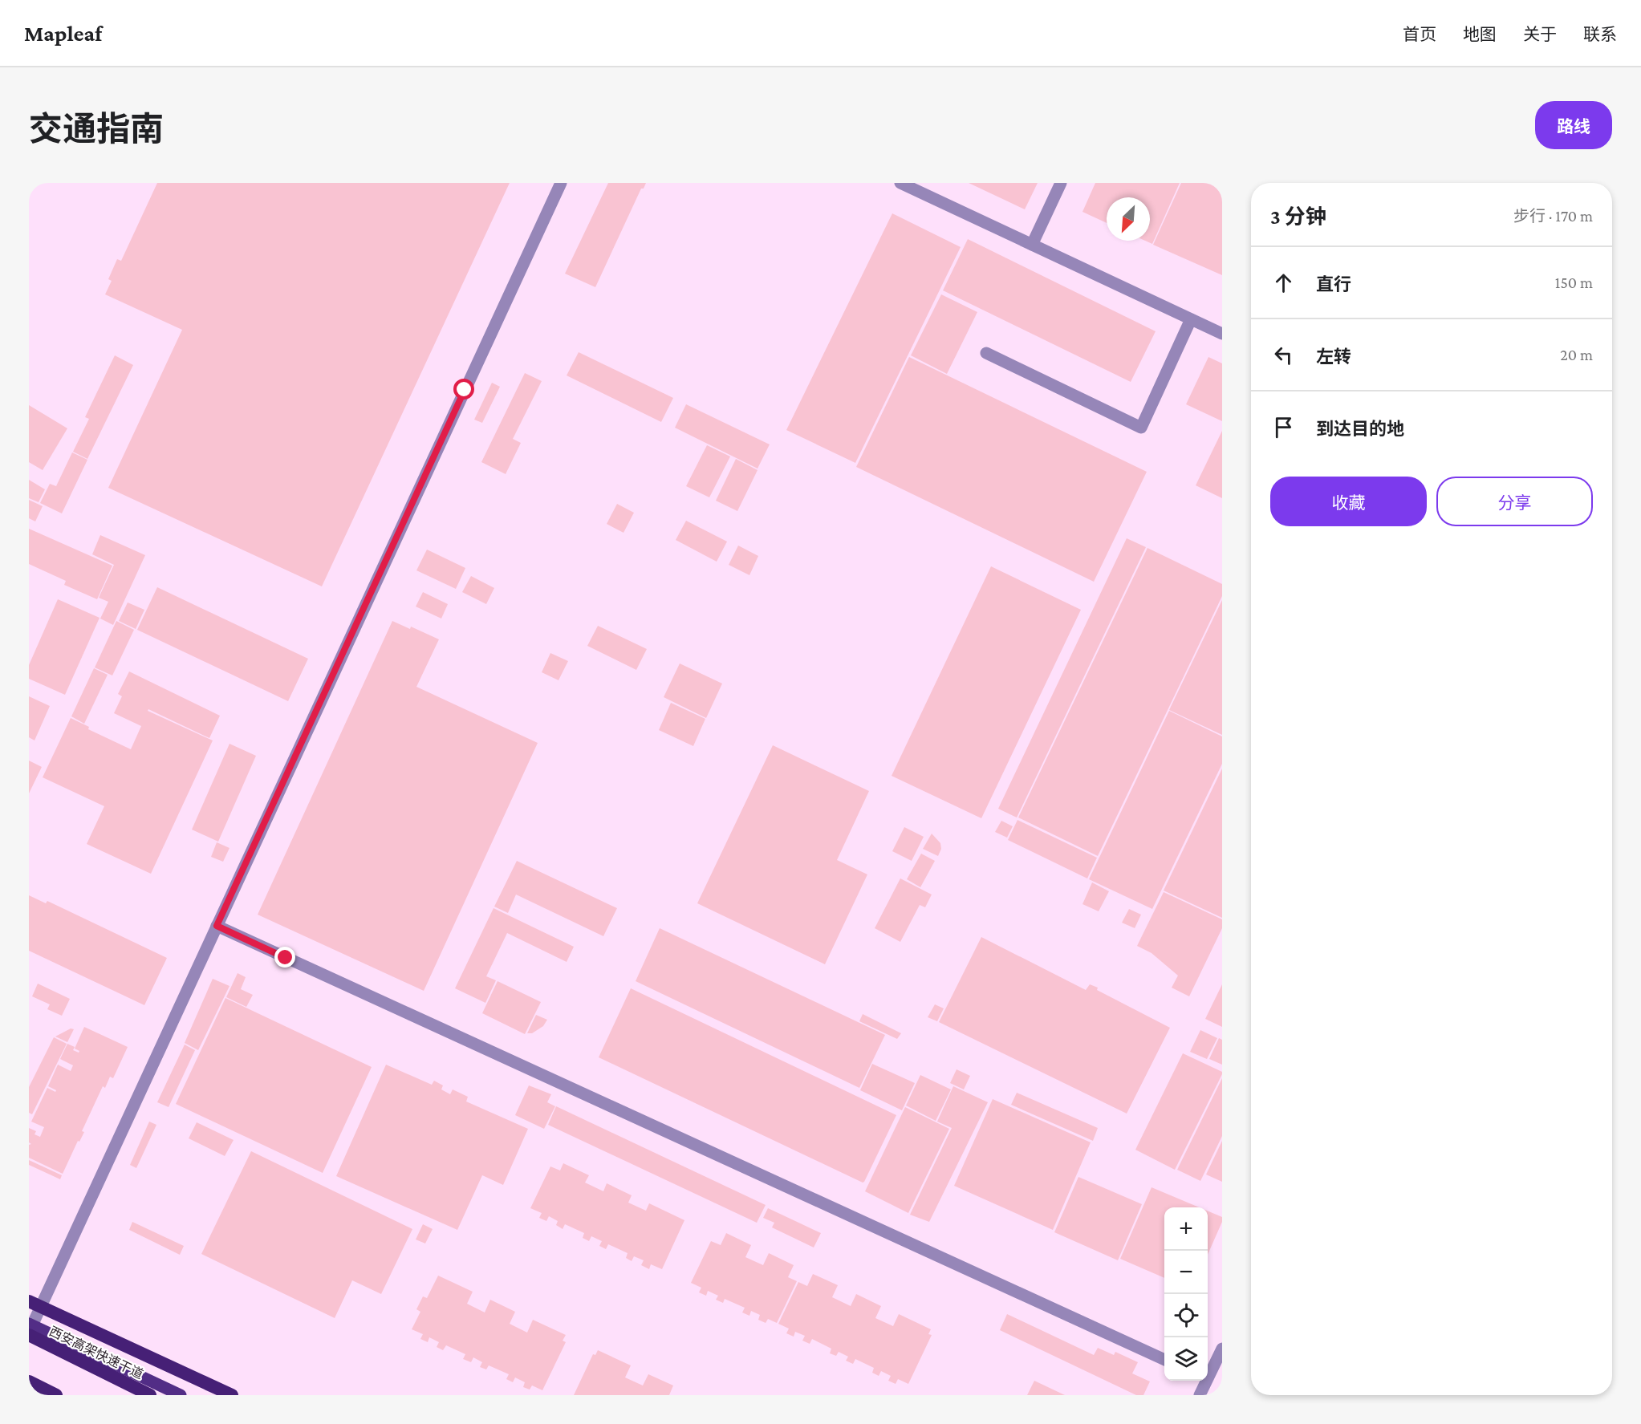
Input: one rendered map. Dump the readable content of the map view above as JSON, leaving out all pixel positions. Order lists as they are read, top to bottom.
{
  "streets": {
    "highway": ["西安高架快速干道"]
  },
  "north": "bottom left",
  "page": {
    "header": "Mapleaf",
    "nav": [
      "首页",
      "地图",
      "关于",
      "联系"
    ],
    "title": "交通指南",
    "buttons": [
      "路线",
      ["收藏", "分享"]
    ],
    "heading": ["3 分钟", "步行 · 170 m"],
    "list": [
      ["直行", "150 m"],
      ["左转", "20 m"],
      "到达目的地"
    ],
    "map_buttons": ["+", "−"]
  }
}
